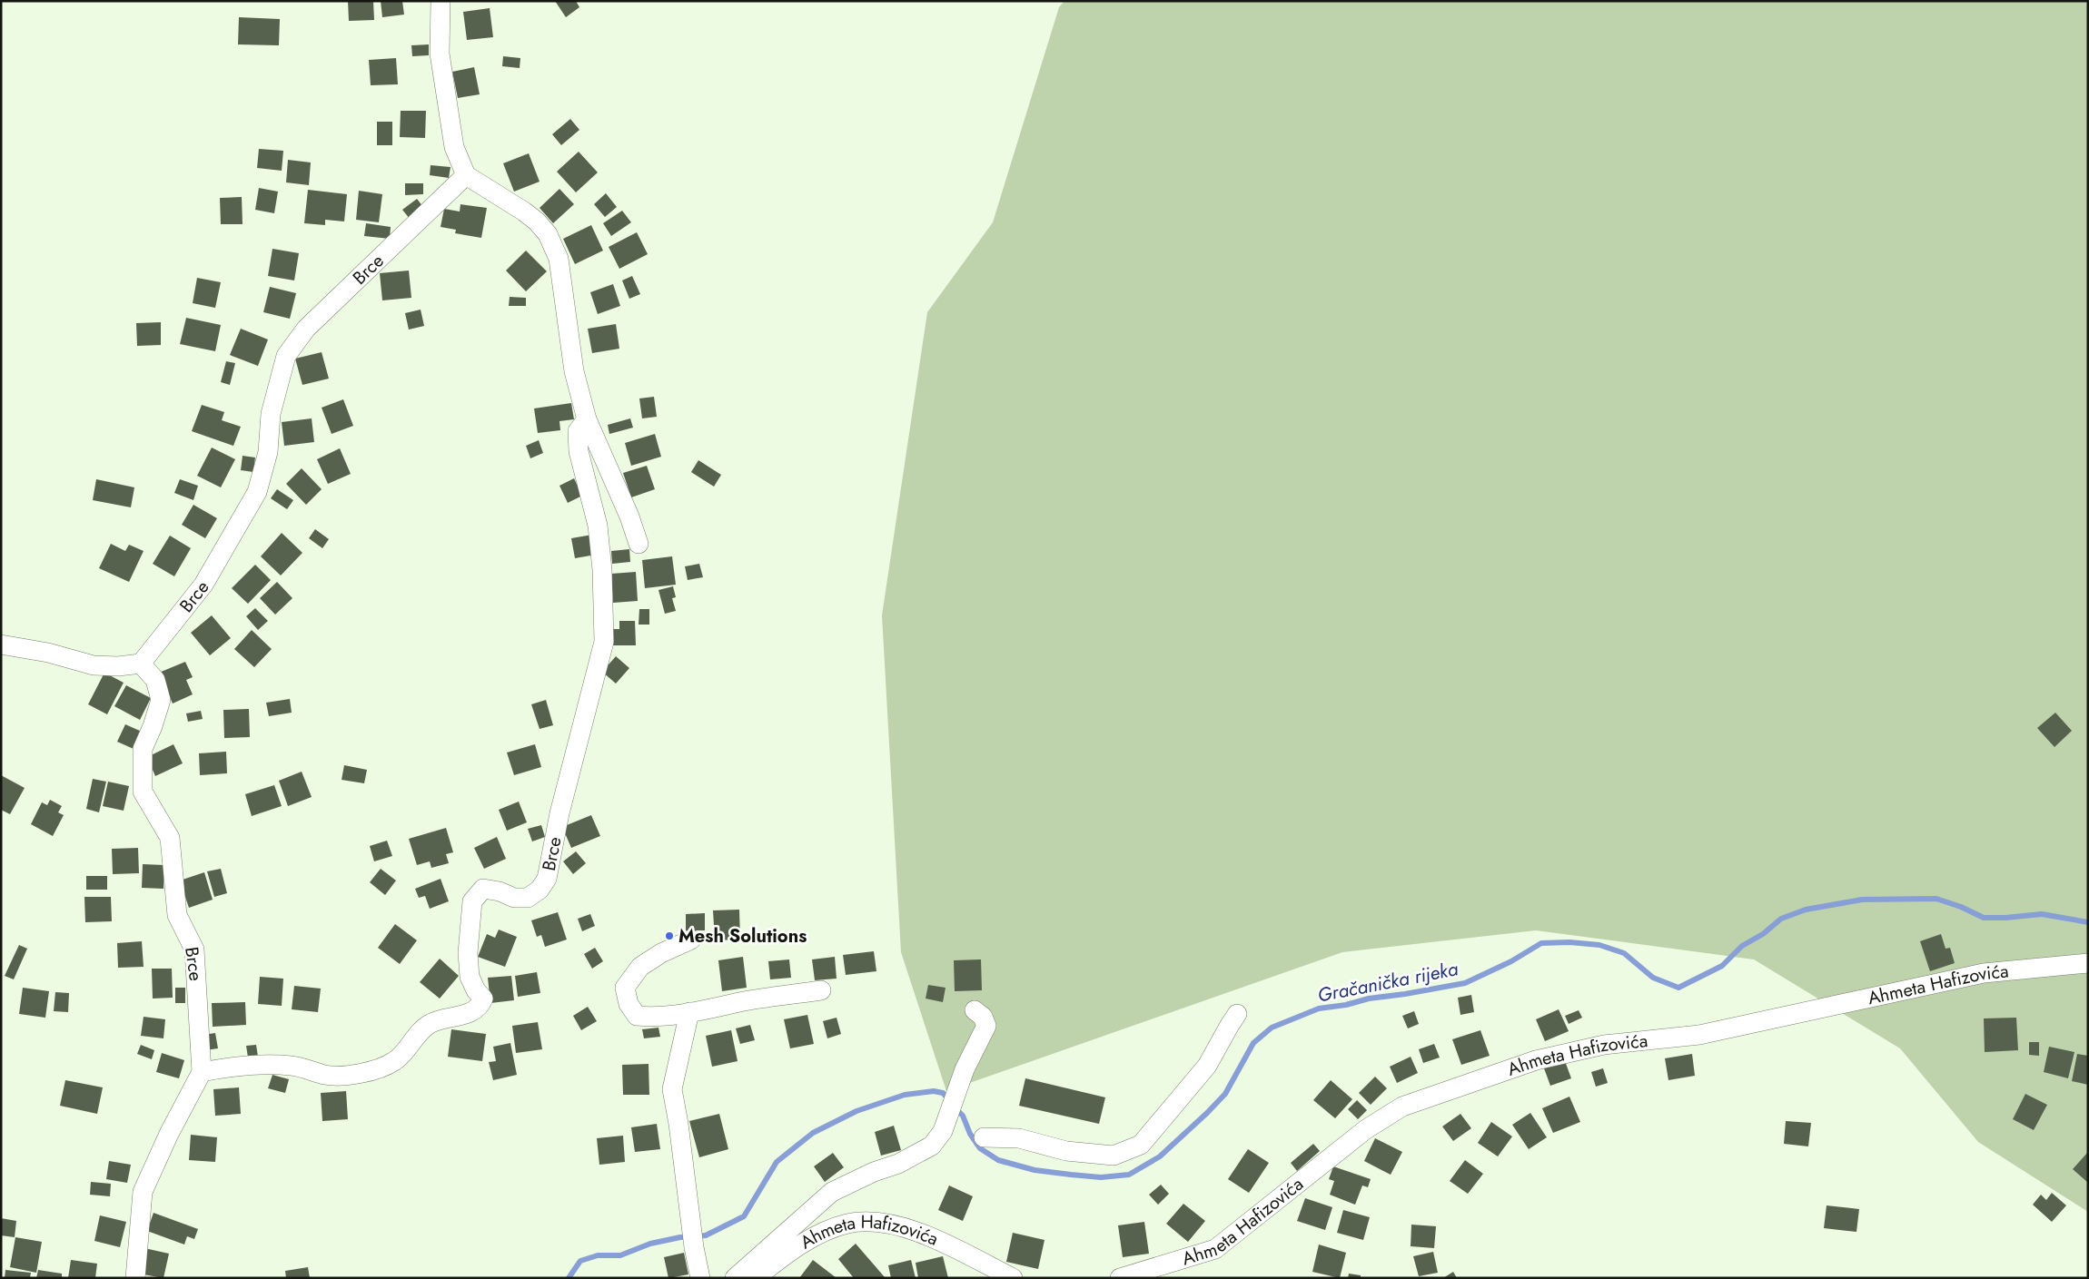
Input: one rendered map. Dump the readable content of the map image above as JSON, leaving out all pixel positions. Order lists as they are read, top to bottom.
{
  "streets": {
    "street": ["Brce", "Ahmeta Hafizovića"]
  },
  "water": ["Gračanička rijeka"],
  "places": ["Mesh Solutions"]
}
